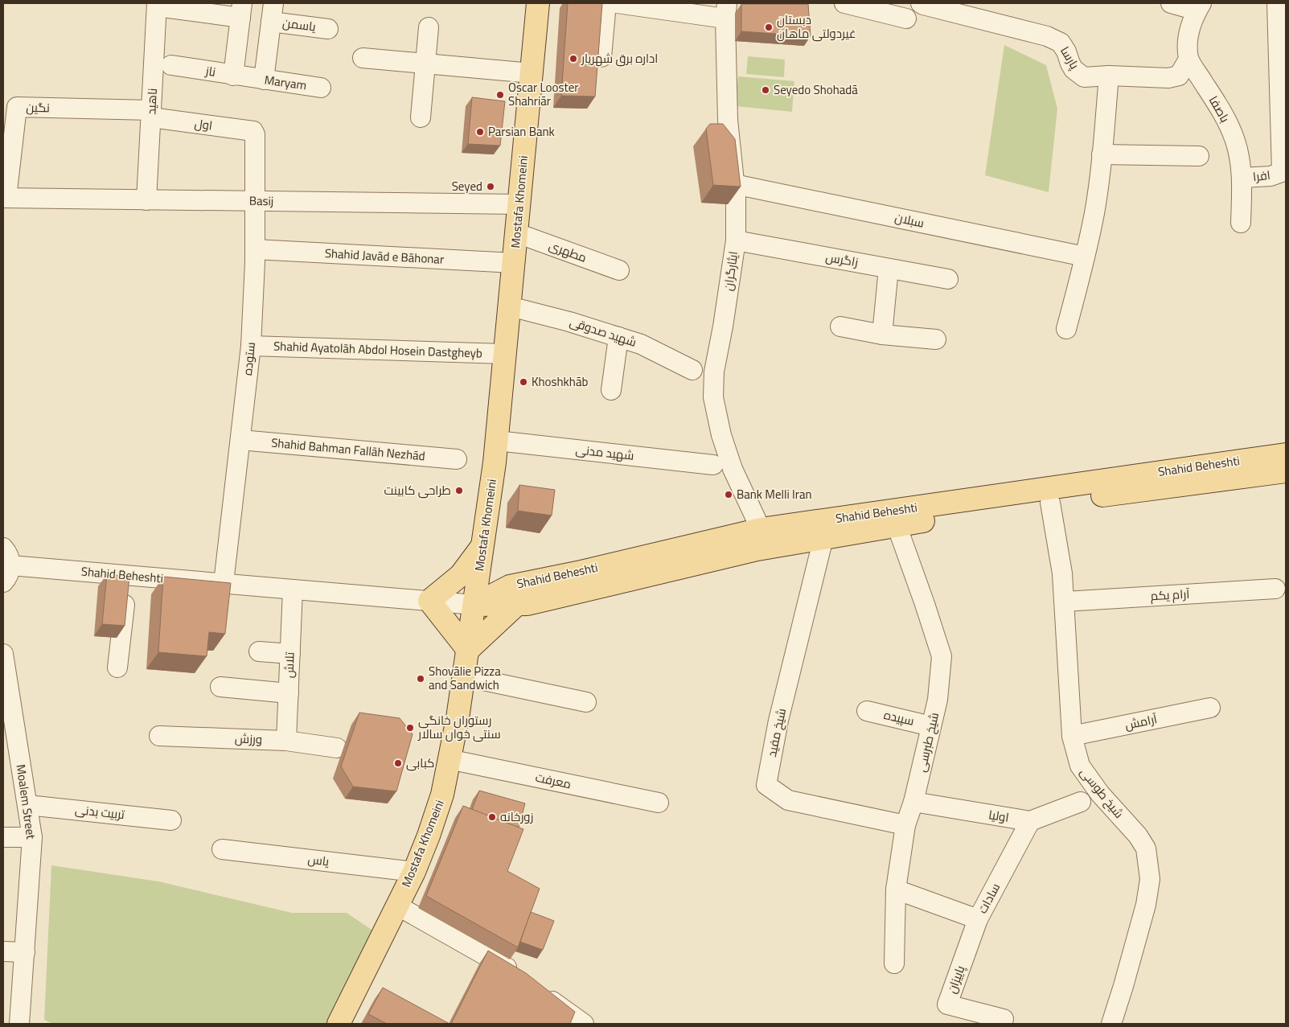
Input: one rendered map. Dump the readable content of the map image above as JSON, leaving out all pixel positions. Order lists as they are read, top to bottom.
{
  "streets": {
    "main road": ["Mostafa Khomeini", "Shahid Beheshti"],
    "street": [
      "یاسمن",
      "پارسا",
      "ناز",
      "Maryam",
      "ناهید",
      "نگین",
      "باصفا",
      "اول",
      "افرا",
      "Basij",
      "سبلان",
      "مطهری",
      "Shahid Javād e Bāhonar",
      "زاگرس",
      "ایثارگران",
      "شهید صدوقی",
      "Shahid Ayatolāh Abdol Hosein Dastgheyb",
      "ستوده",
      "Shahid Bahman Fallāh Nezhād",
      "شهید مدنی",
      "آرام یکم",
      "تلاش",
      "سپیده",
      "آرامش",
      "شیخ مفید",
      "ورزش",
      "شیخ طبرسی",
      "معرفت",
      "شیخ طوسی",
      "Moalem Street",
      "تربیت بدنی",
      "اولیا",
      "یاس",
      "سادات",
      "پاییزان"
    ]
  },
  "crossings": [
    ["پارسا", "باصفا"],
    ["ناز", "Maryam"],
    ["ناهید", "نگین"],
    ["ناهید", "اول"],
    ["ناهید", "Basij"],
    ["نگین", "اول"],
    ["نگین", "Basij"],
    ["باصفا", "افرا"],
    ["اول", "ستوده"],
    ["Basij", "Mostafa Khomeini"],
    ["Basij", "ستوده"],
    ["Mostafa Khomeini", "مطهری"],
    ["Mostafa Khomeini", "Shahid Javād e Bāhonar"],
    ["Mostafa Khomeini", "شهید صدوقی"],
    ["Mostafa Khomeini", "Shahid Ayatolāh Abdol Hosein Dastgheyb"],
    ["Mostafa Khomeini", "شهید مدنی"],
    ["Mostafa Khomeini", "Shahid Beheshti"],
    ["Mostafa Khomeini", "معرفت"],
    ["Mostafa Khomeini", "یاس"],
    ["سبلان", "ایثارگران"],
    ["Shahid Javād e Bāhonar", "ستوده"],
    ["زاگرس", "ایثارگران"],
    ["ایثارگران", "Shahid Beheshti"],
    ["Shahid Ayatolāh Abdol Hosein Dastgheyb", "ستوده"],
    ["ستوده", "Shahid Bahman Fallāh Nezhād"],
    ["ستوده", "Shahid Beheshti"],
    ["Shahid Beheshti", "تلاش"],
    ["Shahid Beheshti", "شیخ مفید"],
    ["Shahid Beheshti", "شیخ طبرسی"],
    ["Shahid Beheshti", "شیخ طوسی"],
    ["آرام یکم", "شیخ طوسی"],
    ["تلاش", "ورزش"],
    ["سپیده", "شیخ طبرسی"],
    ["آرامش", "شیخ طوسی"],
    ["شیخ مفید", "شیخ طبرسی"],
    ["شیخ طبرسی", "اولیا"],
    ["شیخ طبرسی", "سادات"],
    ["Moalem Street", "تربیت بدنی"],
    ["اولیا", "سادات"],
    ["سادات", "پاییزان"]
  ],
  "places": [
    "دبستان غیردولتی ماهان",
    "اداره برق شهریار",
    "Seyedo Shohadā",
    "Oscar Looster Shahriār",
    "Parsian Bank",
    "Seyed",
    "Khoshkhāb",
    "طراحی کابینت",
    "Bank Melli Iran",
    "Shovālie Pizza and Sandwich",
    "رستوران خانگی سنتی خوان سالار",
    "کبابی",
    "زورخانه"
  ]
}
